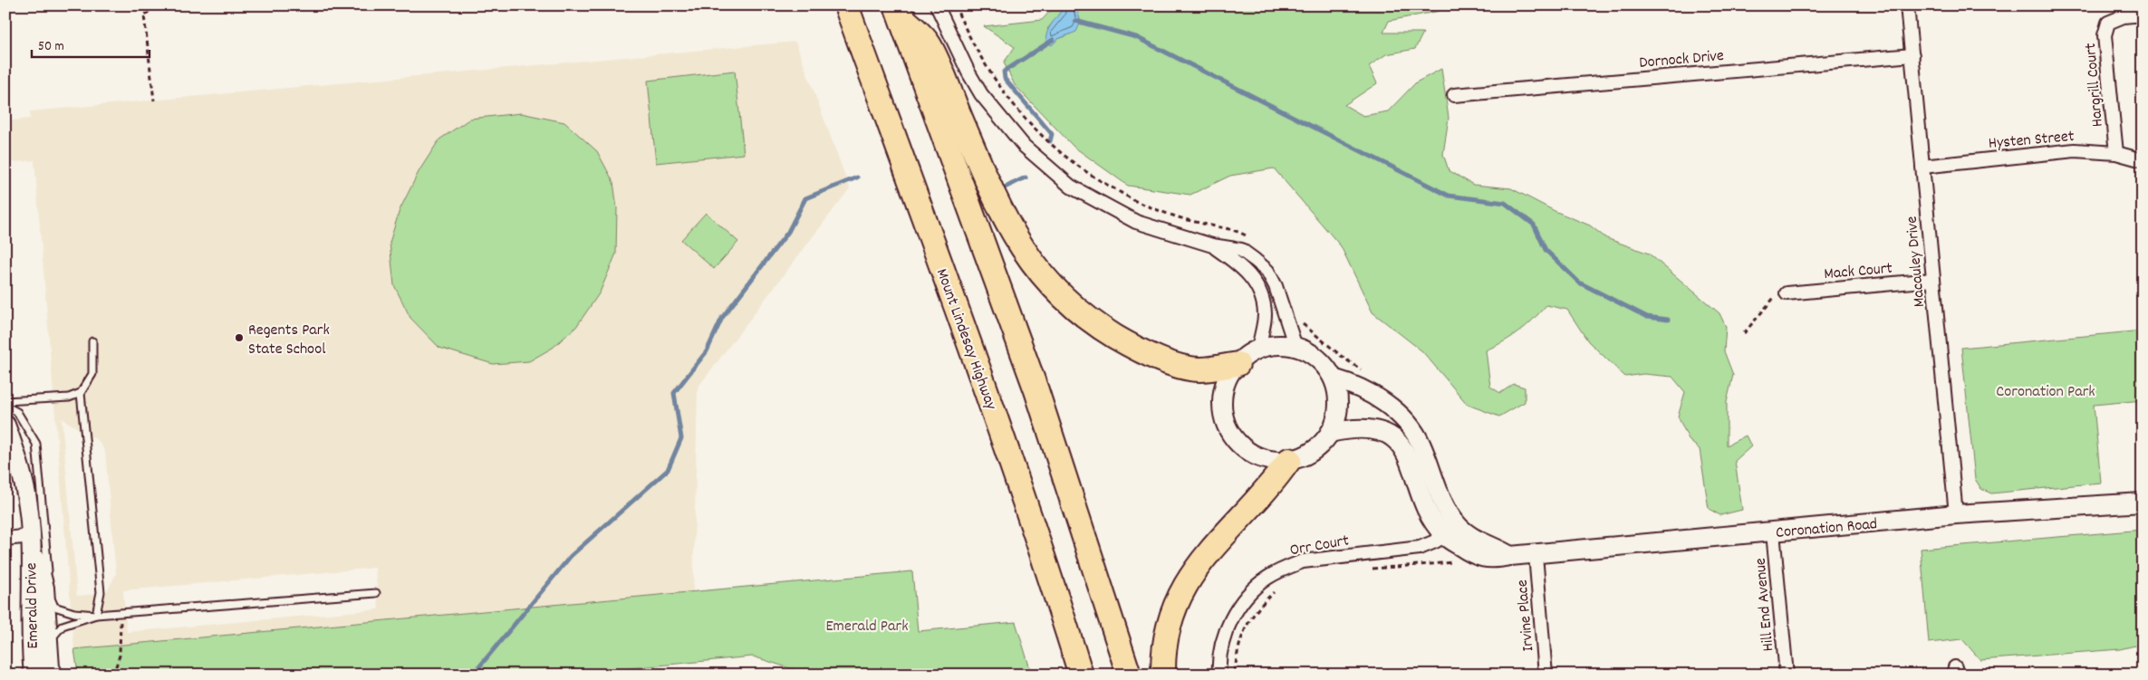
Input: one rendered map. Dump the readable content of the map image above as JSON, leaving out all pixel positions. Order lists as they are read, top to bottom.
{
  "streets": {
    "highway": ["Mount Lindesay Highway"],
    "street": [
      "Dornock Drive",
      "Hargrill Court",
      "Hysten Street",
      "Macauley Drive",
      "Mack Court",
      "Coronation Road",
      "Orr Court",
      "Hill End Avenue",
      "Emerald Drive",
      "Irvine Place"
    ]
  },
  "crossings": [
    ["Dornock Drive", "Macauley Drive"],
    ["Hargrill Court", "Hysten Street"],
    ["Hysten Street", "Macauley Drive"],
    ["Macauley Drive", "Mack Court"],
    ["Macauley Drive", "Coronation Road"],
    ["Coronation Road", "Orr Court"],
    ["Coronation Road", "Hill End Avenue"],
    ["Coronation Road", "Irvine Place"]
  ],
  "parks": ["Coronation Park", "Emerald Park"],
  "places": ["Regents Park State School"],
  "scale_bar": "50 m"
}
